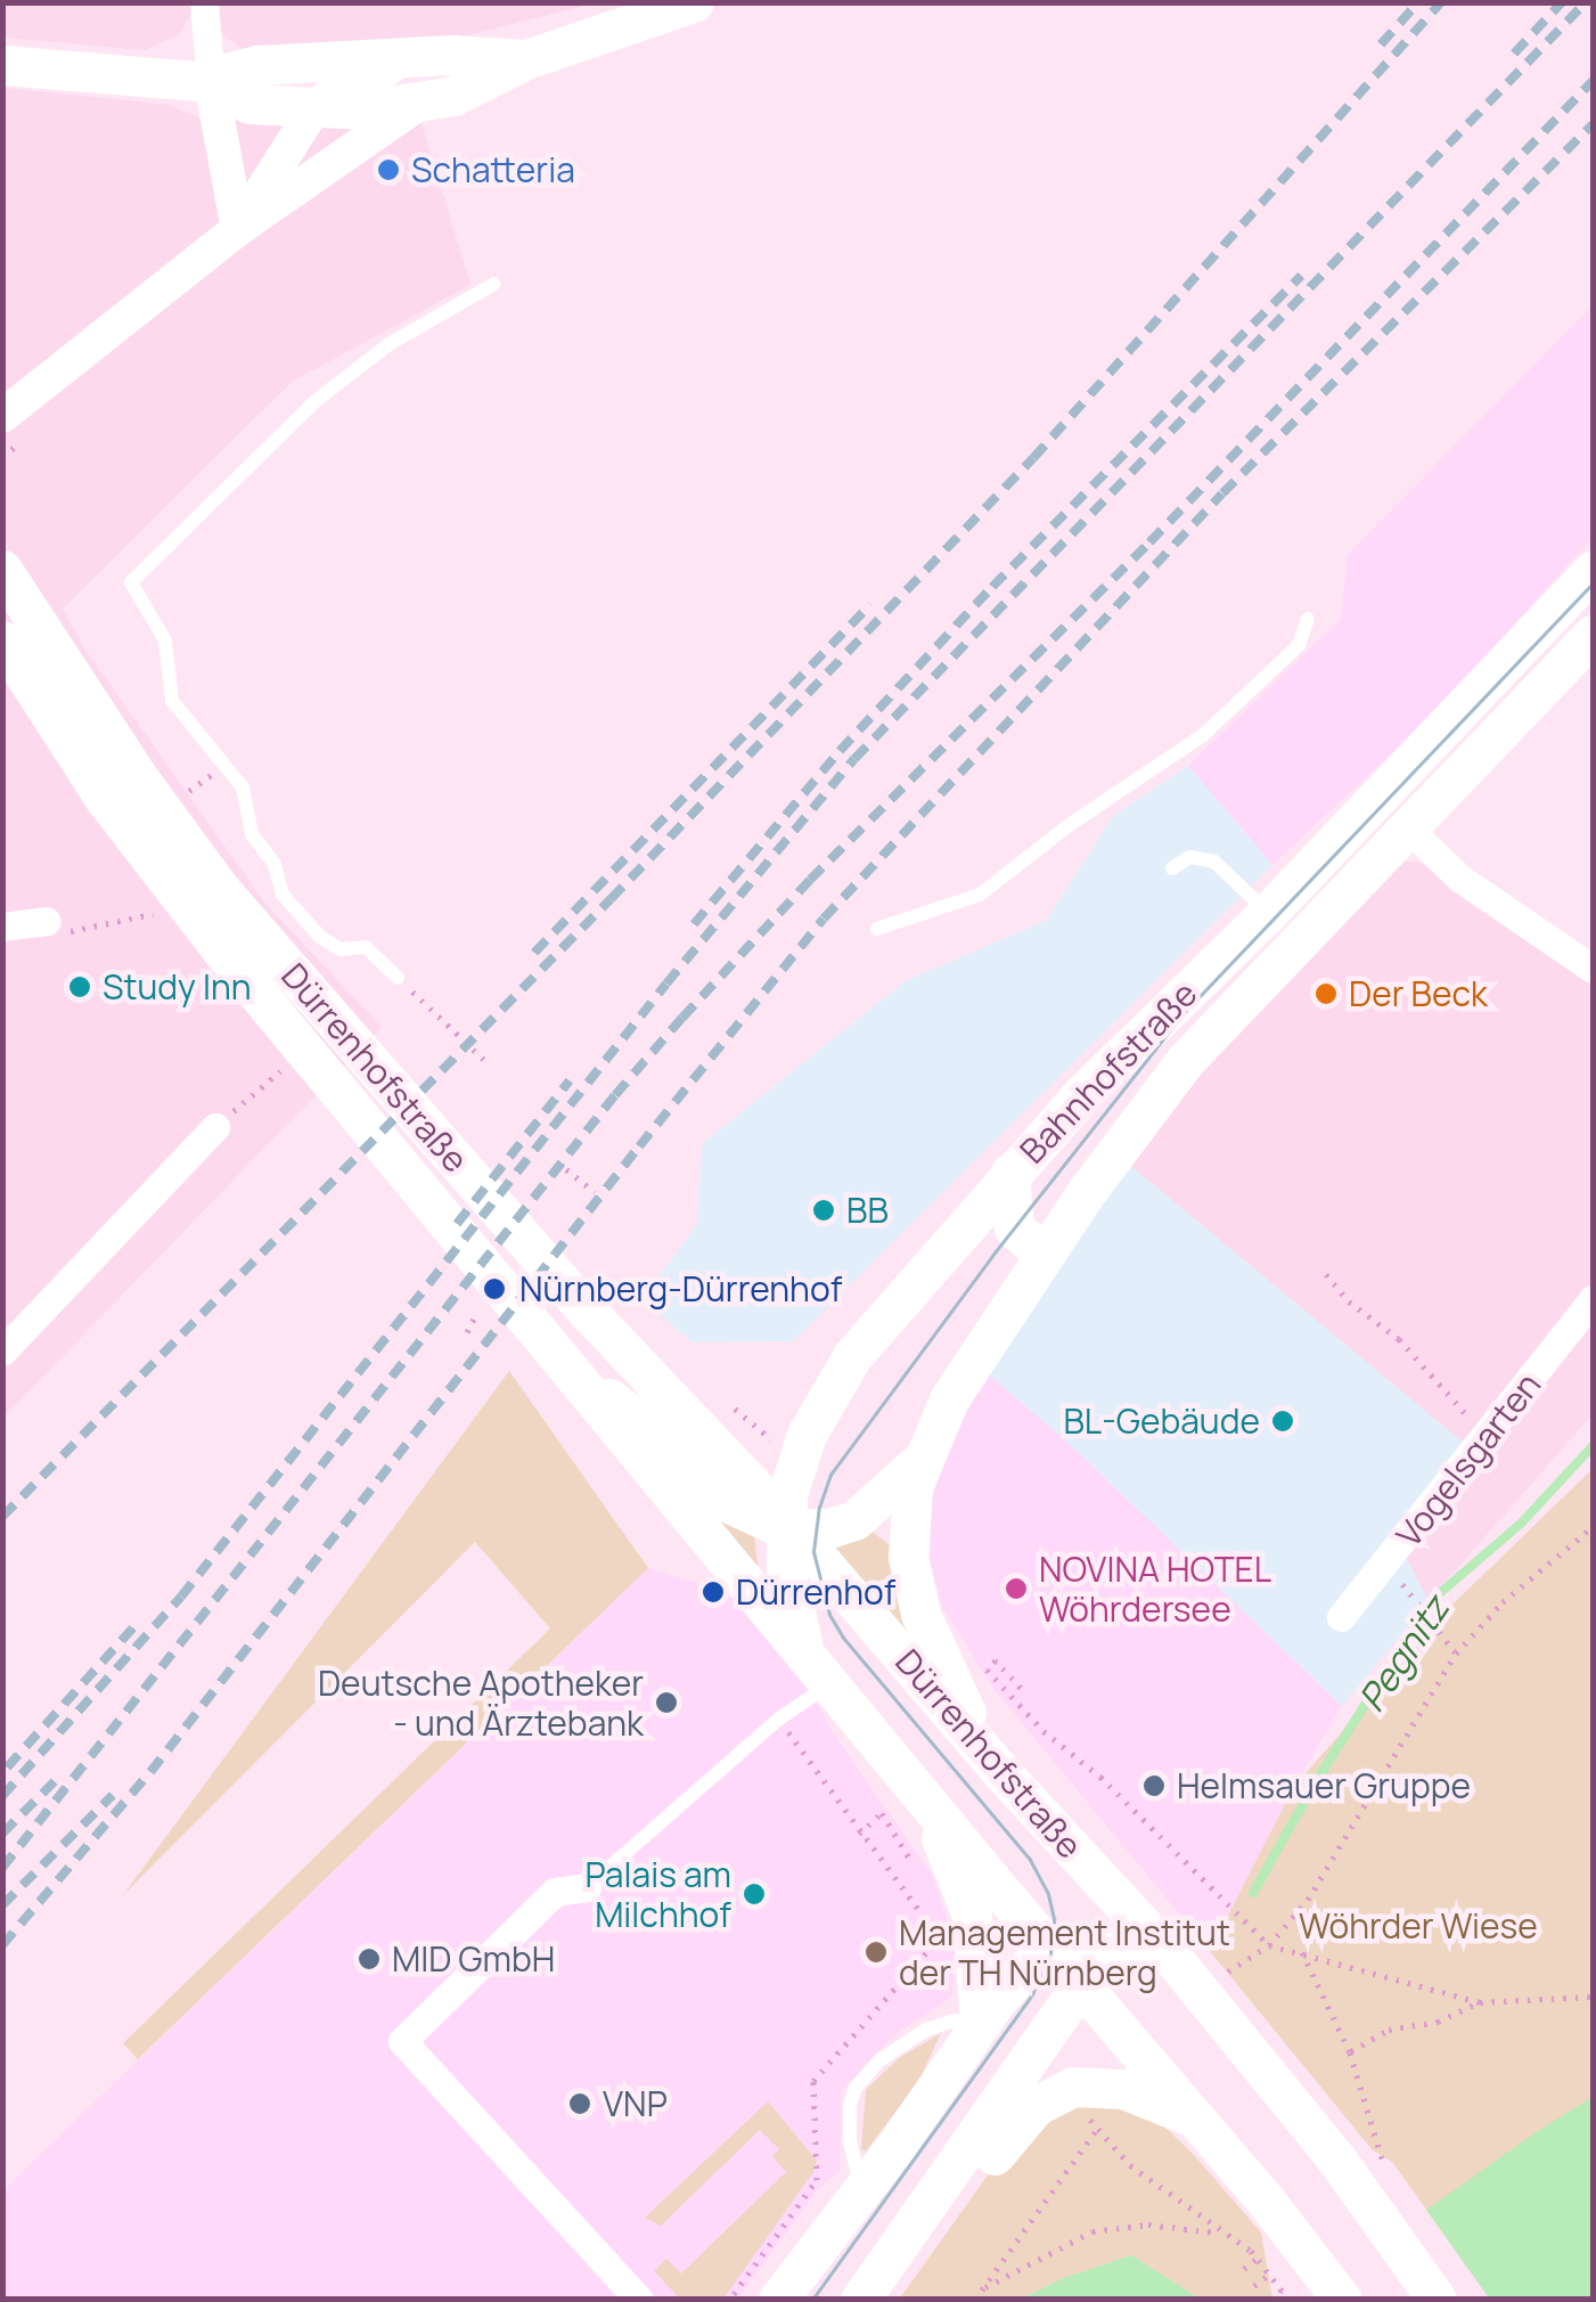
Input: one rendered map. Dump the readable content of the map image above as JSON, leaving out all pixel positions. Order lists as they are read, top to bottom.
{
  "streets": {
    "main road": ["Dürrenhofstraße", "Bahnhofstraße"],
    "street": ["Vogelsgarten"]
  },
  "crossings": [
    ["Dürrenhofstraße", "Bahnhofstraße"]
  ],
  "water": ["Pegnitz"],
  "parks": ["Wöhrder Wiese"],
  "places": [
    "Schatteria",
    "Study Inn",
    "Der Beck",
    "BB",
    "Nürnberg-Dürrenhof",
    "BL-Gebäude",
    "NOVINA HOTEL Wöhrdersee",
    "Dürrenhof",
    "Deutsche Apotheker - und Ärztebank",
    "Helmsauer Gruppe",
    "Palais am Milchhof",
    "Management Institut der TH Nürnberg",
    "MID GmbH",
    "VNP"
  ]
}
